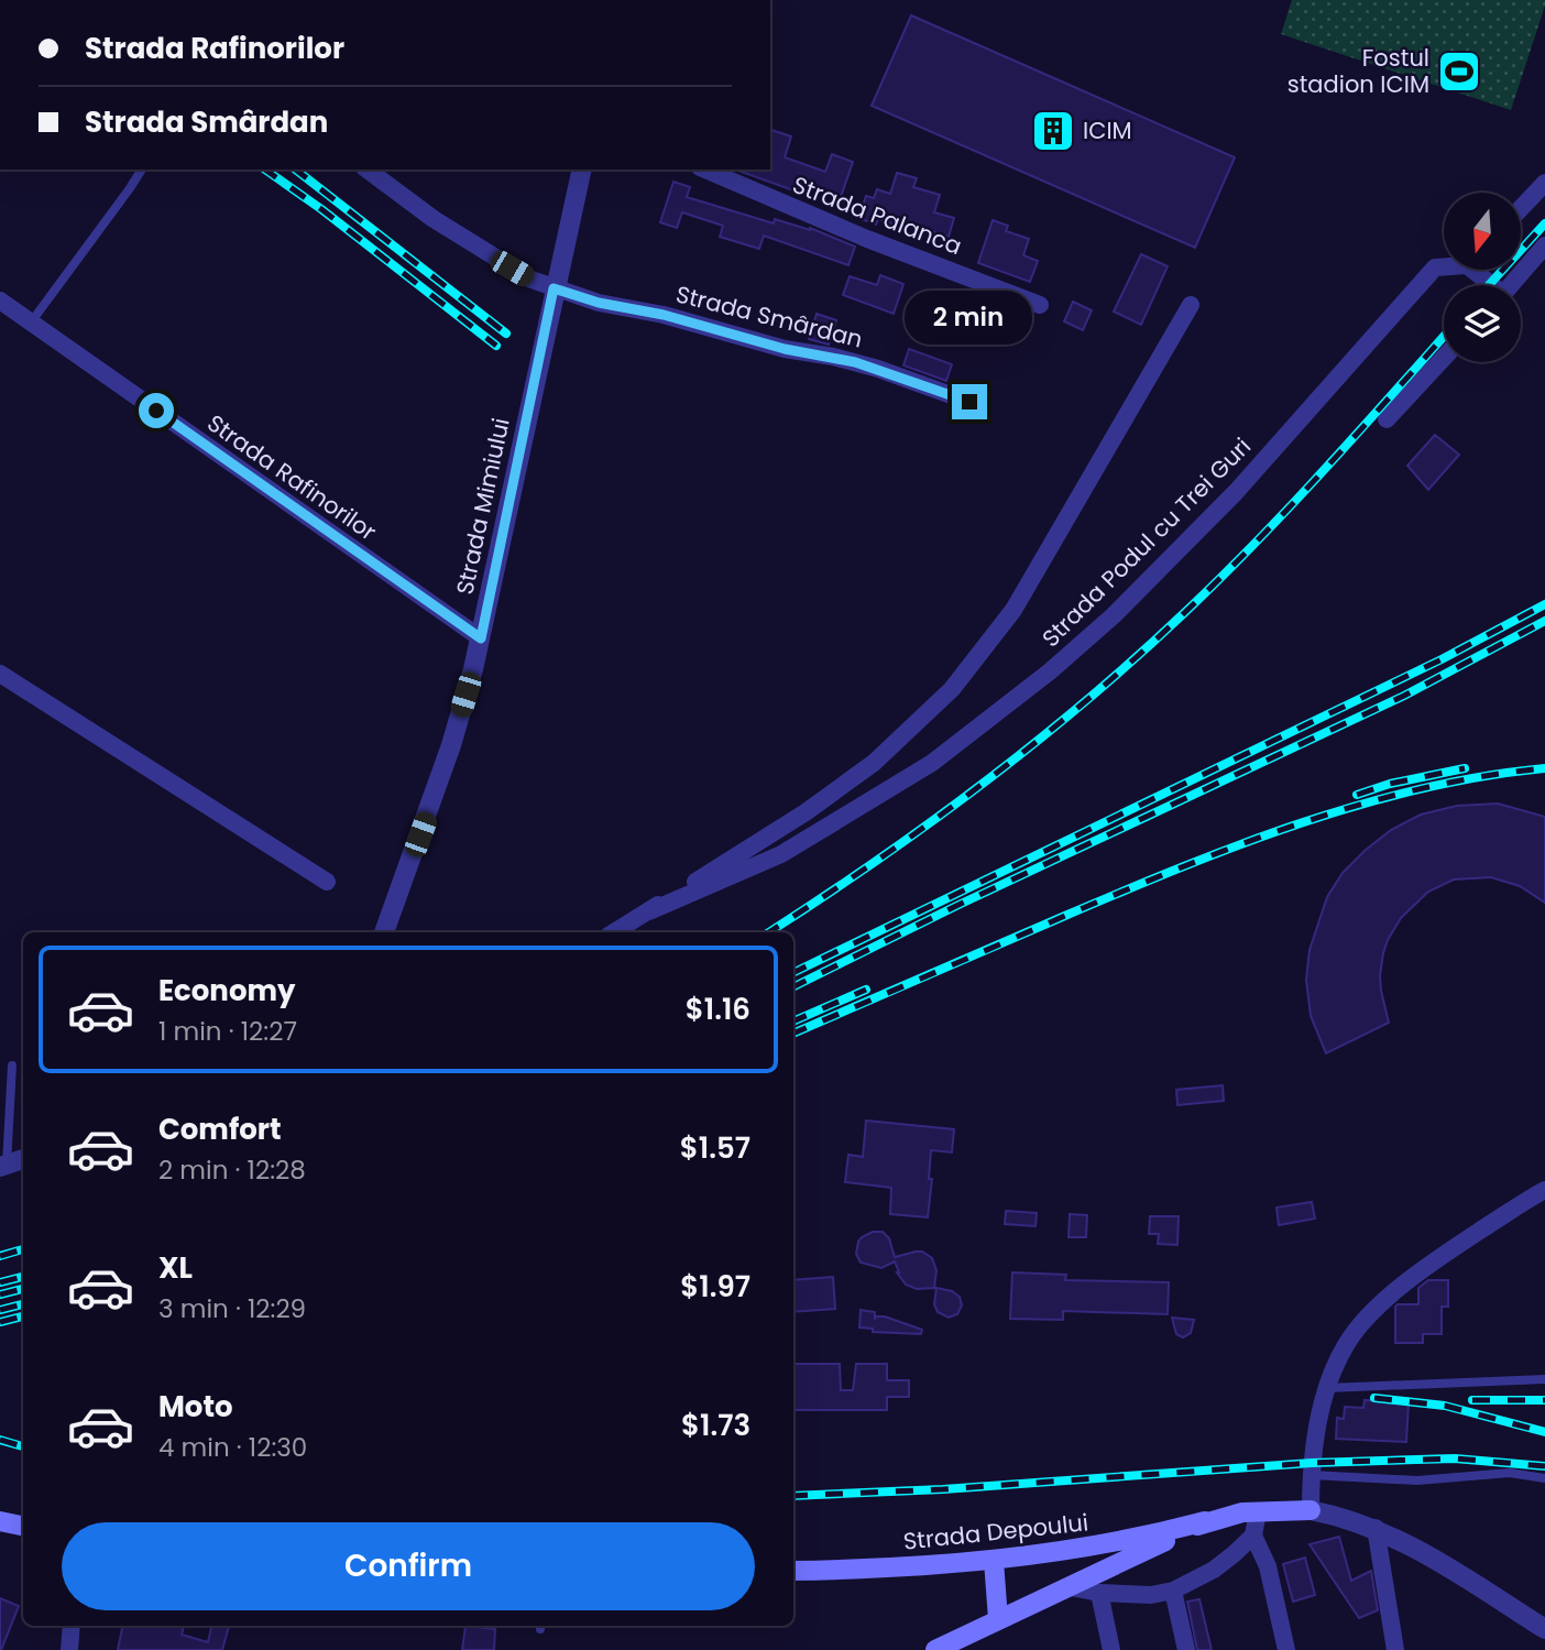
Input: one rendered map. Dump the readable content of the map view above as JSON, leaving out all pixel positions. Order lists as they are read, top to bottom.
{
  "streets": {
    "main road": ["Strada Depoului"],
    "street": [
      "Strada Palanca",
      "Strada Smârdan",
      "Strada Rafinorilor",
      "Strada Mimiului",
      "Strada Podul cu Trei Guri"
    ]
  },
  "crossings": [
    ["Strada Smârdan", "Strada Mimiului"],
    ["Strada Rafinorilor", "Strada Mimiului"]
  ],
  "places": {
    "sports": ["Fostul stadion ICIM"],
    "building": ["ICIM"]
  },
  "north": "bottom",
  "page": {
    "banner": ["Strada Rafinorilor", "Strada Smârdan"],
    "bubble": "2 min",
    "list": [
      {
        "name": "Economy",
        "note": "1 min · 12:27",
        "value": "$1.16"
      },
      {
        "name": "Comfort",
        "note": "2 min · 12:28",
        "value": "$1.57"
      },
      {
        "name": "XL",
        "note": "3 min · 12:29",
        "value": "$1.97"
      },
      {
        "name": "Moto",
        "note": "4 min · 12:30",
        "value": "$1.73"
      }
    ],
    "buttons": "Confirm"
  }
}
